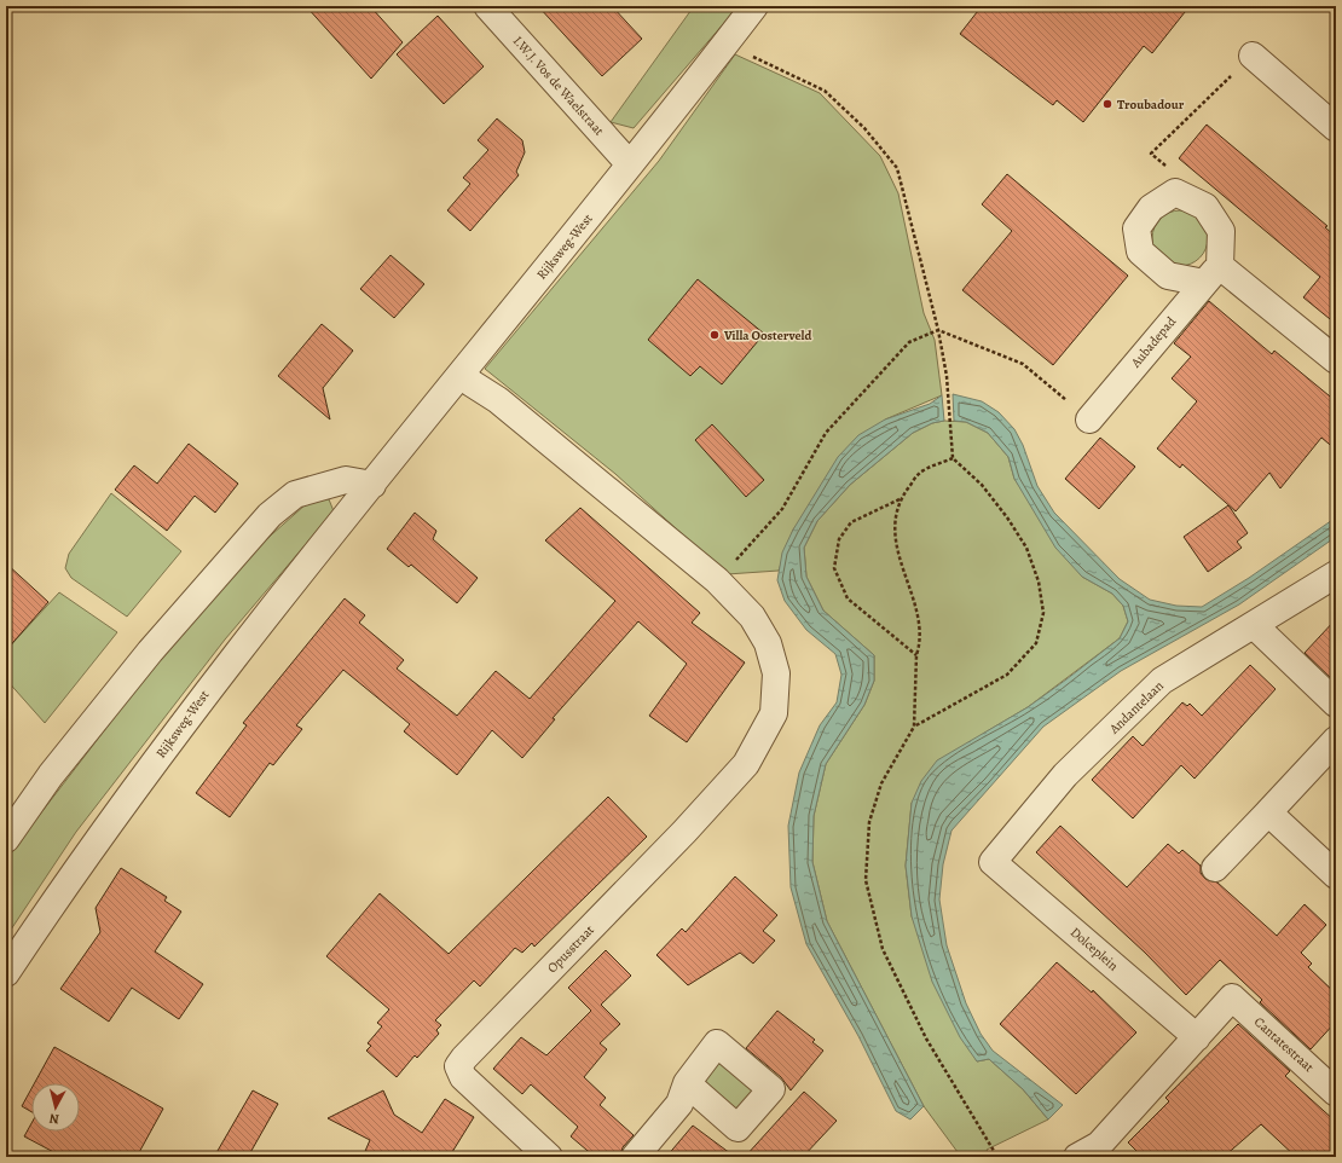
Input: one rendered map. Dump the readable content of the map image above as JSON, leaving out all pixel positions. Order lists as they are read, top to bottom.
{
  "streets": {
    "street": [
      "I.W.J. Vos de Waelstraat",
      "Rijksweg-West",
      "Aubadepad",
      "Andantelaan",
      "Opusstraat",
      "Dolceplein",
      "Cantatestraat"
    ]
  },
  "crossings": [
    ["I.W.J. Vos de Waelstraat", "Rijksweg-West"],
    ["Rijksweg-West", "Opusstraat"],
    ["Andantelaan", "Dolceplein"],
    ["Dolceplein", "Cantatestraat"]
  ],
  "places": ["Troubadour", "Villa Oosterveld"],
  "north": "bottom"
}
